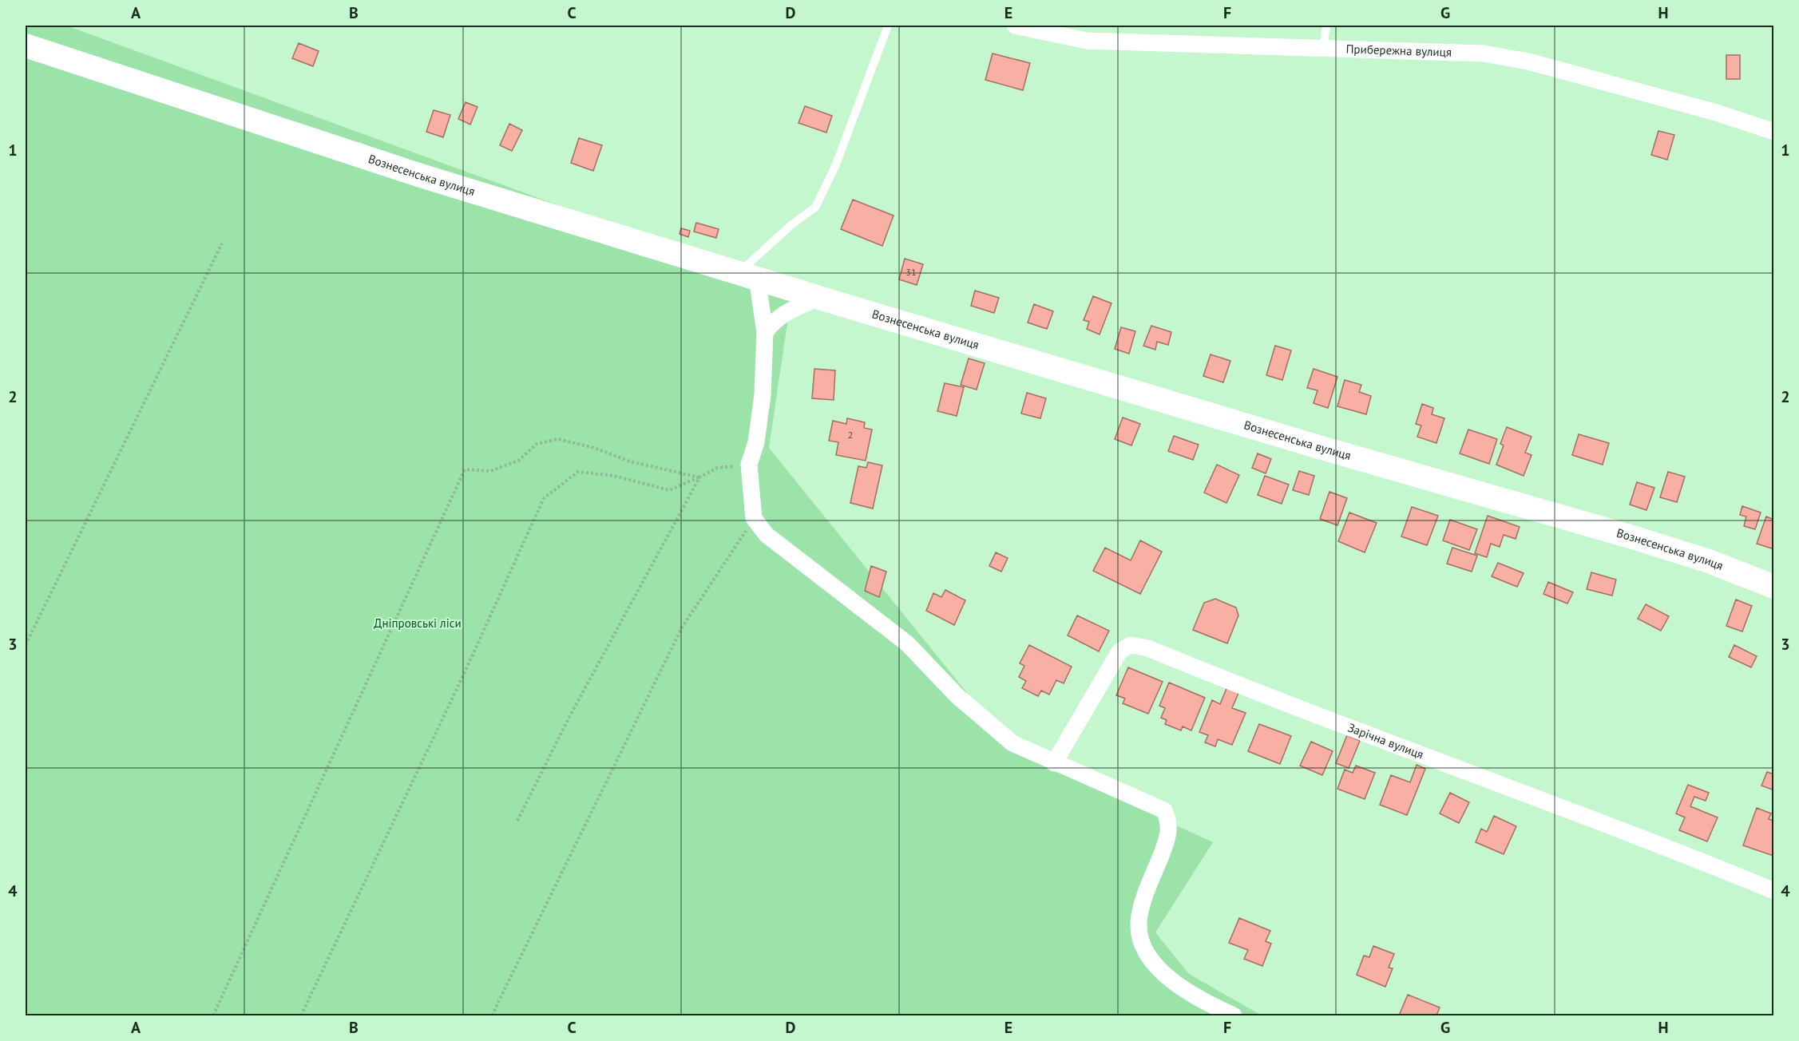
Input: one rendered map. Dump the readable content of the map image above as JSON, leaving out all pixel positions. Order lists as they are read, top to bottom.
{
  "streets": {
    "main road": ["Вознесенська вулиця"],
    "street": ["Прибережна вулиця", "Зарічна вулиця"]
  },
  "parks": ["Дніпровські ліси"],
  "house_numbers": ["31", "2"],
  "grid": {
    "columns": [
      "A",
      "B",
      "C",
      "D",
      "E",
      "F",
      "G",
      "H"
    ],
    "rows": [
      "1",
      "2",
      "3",
      "4"
    ]
  }
}
